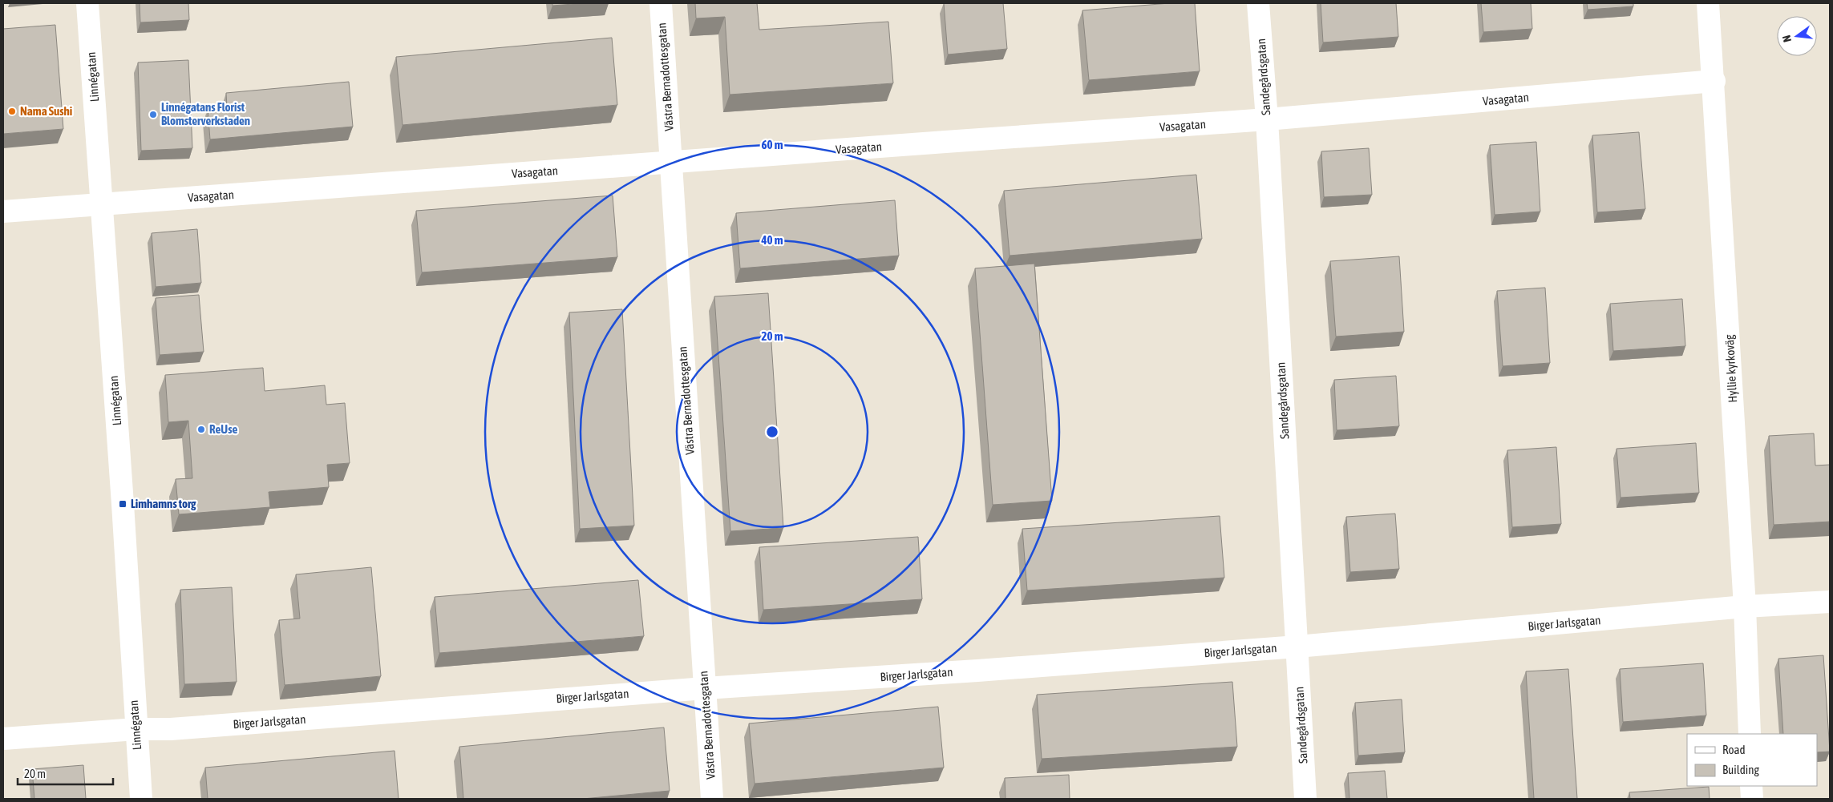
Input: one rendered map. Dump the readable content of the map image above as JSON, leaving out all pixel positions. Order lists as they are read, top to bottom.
{
  "streets": {
    "street": [
      "Linnégatan",
      "Västra Bernadottesgatan",
      "Sandegårdsgatan",
      "Vasagatan",
      "Hyllie kyrkoväg",
      "Birger Jarlsgatan"
    ]
  },
  "crossings": [
    ["Linnégatan", "Vasagatan"],
    ["Linnégatan", "Birger Jarlsgatan"],
    ["Västra Bernadottesgatan", "Vasagatan"],
    ["Västra Bernadottesgatan", "Birger Jarlsgatan"],
    ["Sandegårdsgatan", "Vasagatan"],
    ["Sandegårdsgatan", "Birger Jarlsgatan"],
    ["Vasagatan", "Hyllie kyrkoväg"],
    ["Hyllie kyrkoväg", "Birger Jarlsgatan"]
  ],
  "places": {
    "other": ["Nama Sushi", "Linnégatans Florist Blomsterverkstaden", "ReUse"],
    "transit": ["Limhamns torg"]
  },
  "legend": ["Road", "Building"],
  "scale_bar": "20 m",
  "north": "left",
  "rings": ["60 m", "40 m", "20 m"]
}
